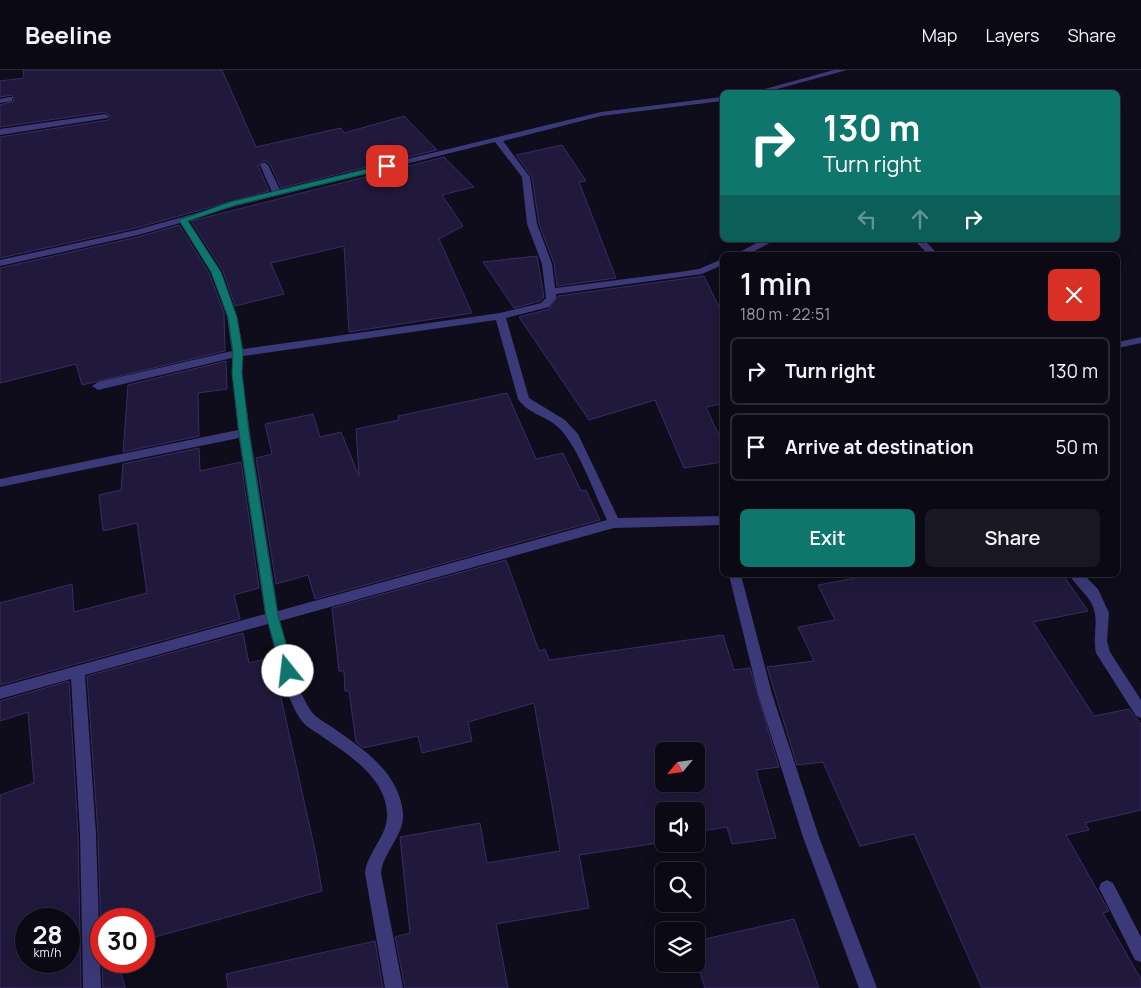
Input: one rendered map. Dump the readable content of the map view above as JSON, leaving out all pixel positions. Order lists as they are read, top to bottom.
{
  "north": "bottom left",
  "page": {
    "header": "Beeline",
    "nav": ["Map", "Layers", "Share"],
    "turn": ["130 m", "Turn right"],
    "heading": ["1 min", "180 m · 22:51"],
    "list": [
      {
        "name": "Turn right",
        "value": "130 m"
      },
      {
        "name": "Arrive at destination",
        "value": "50 m"
      }
    ],
    "buttons": ["Exit", "Share"],
    "speed": "28 km/h",
    "limit": "30"
  }
}
